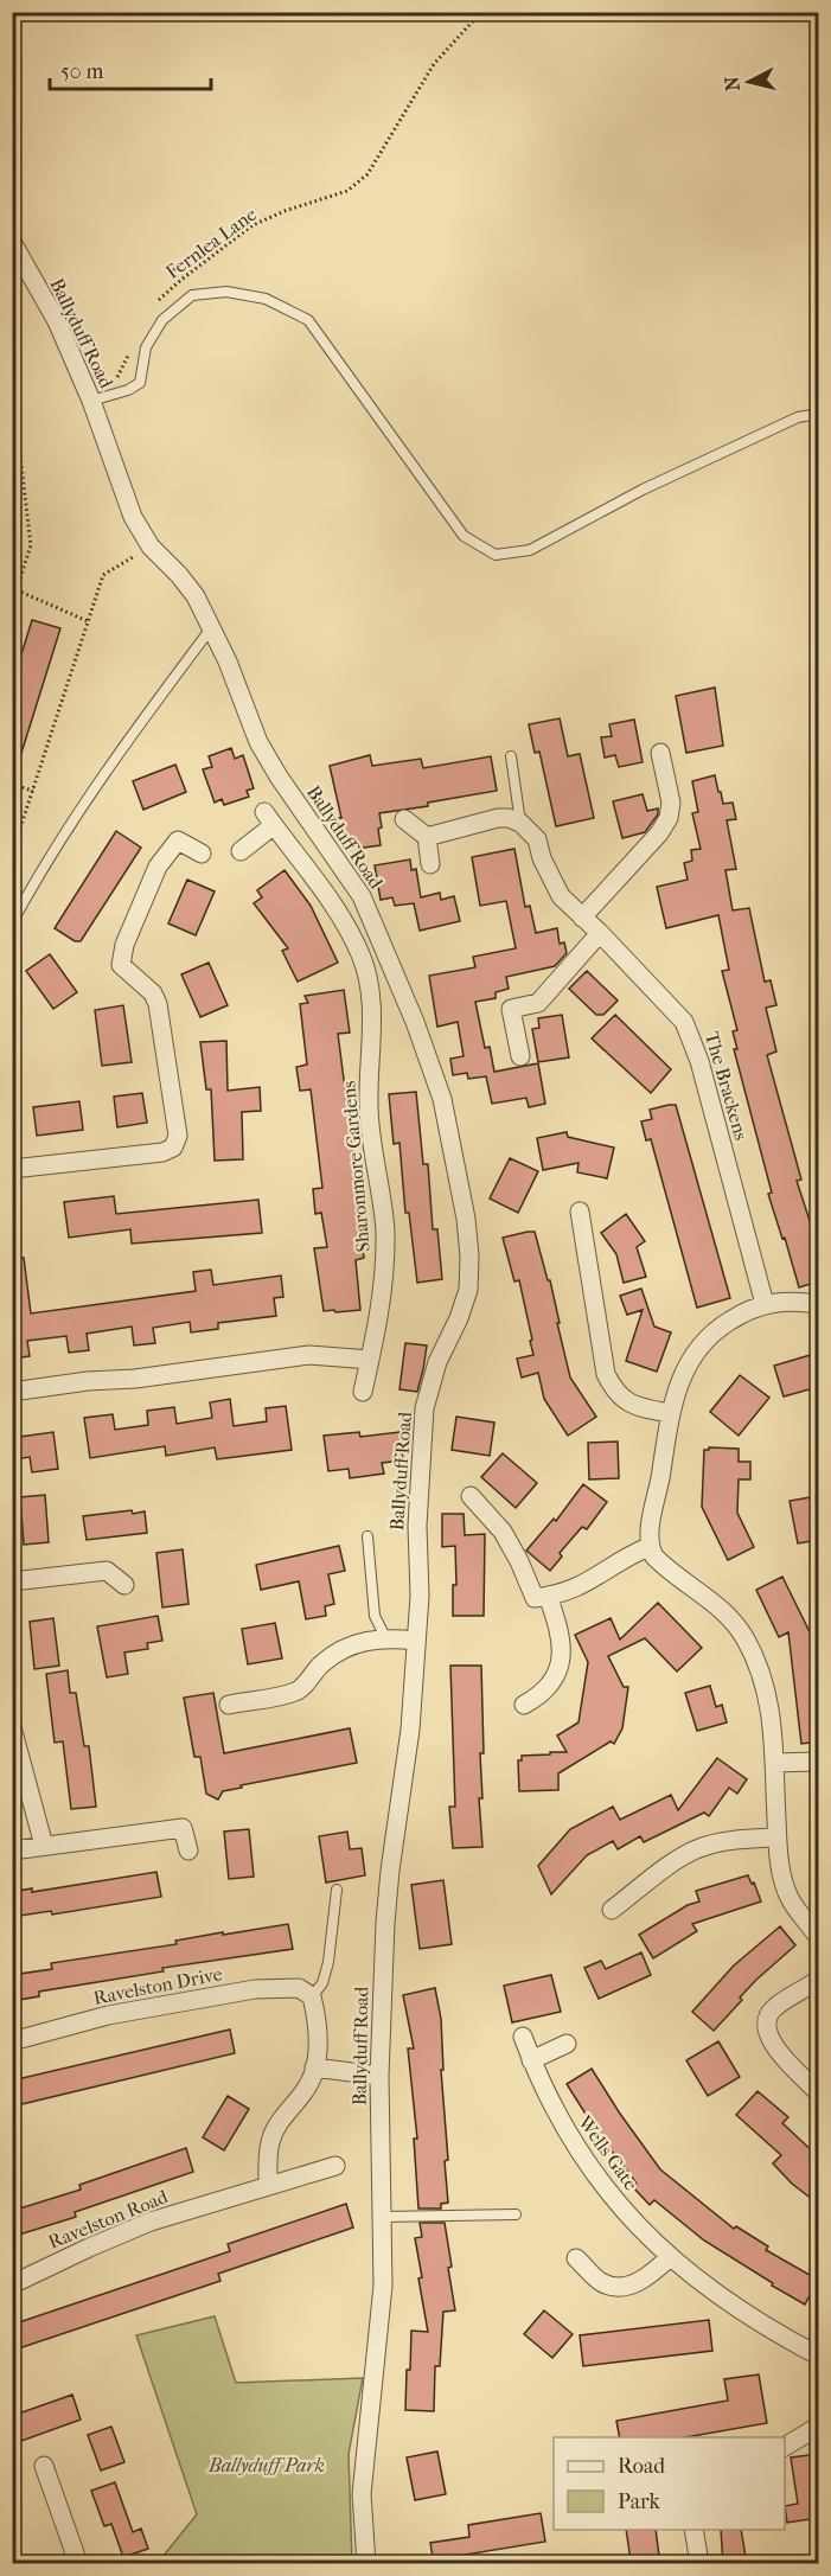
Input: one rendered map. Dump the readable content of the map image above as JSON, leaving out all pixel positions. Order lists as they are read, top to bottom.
{
  "streets": {
    "street": [
      "Ballyduff Road",
      "The Brackens",
      "Sharonmore Gardens",
      "Ravelston Drive",
      "Wells Gate",
      "Ravelston Road"
    ],
    "path": ["Fernlea Lane"]
  },
  "parks": ["Ballyduff Park"],
  "legend": ["Road", "Park"],
  "scale_bar": "50 m",
  "north": "left"
}
